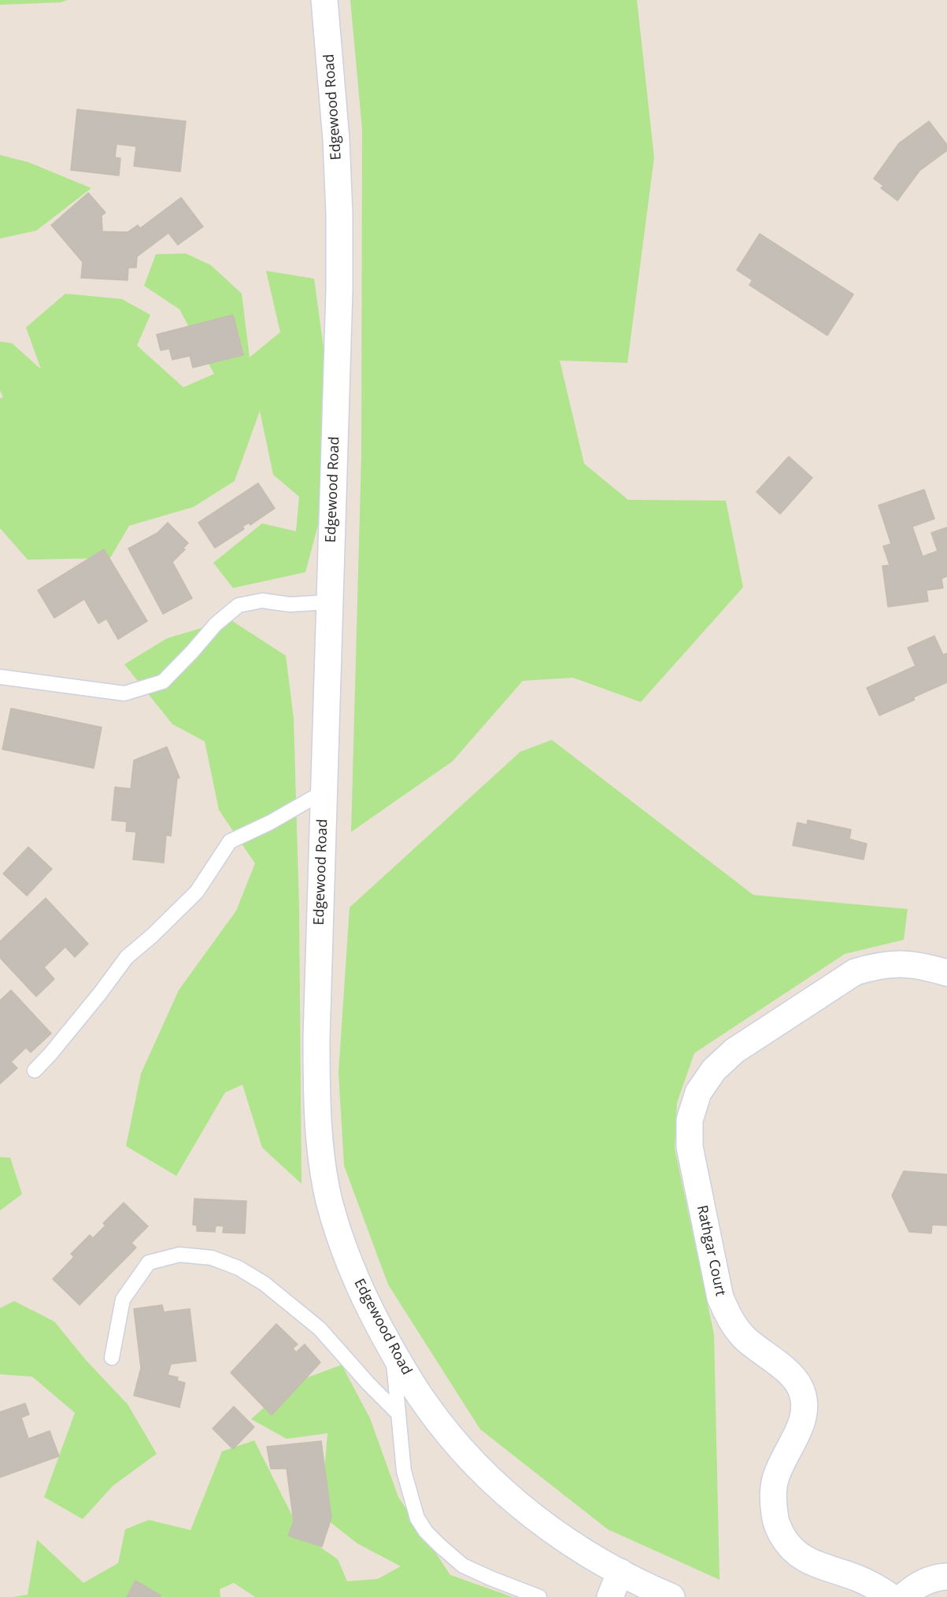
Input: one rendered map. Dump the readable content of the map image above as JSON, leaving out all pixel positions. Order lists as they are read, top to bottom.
{
  "streets": {
    "main road": ["Edgewood Road", "Rathgar Court"]
  }
}
